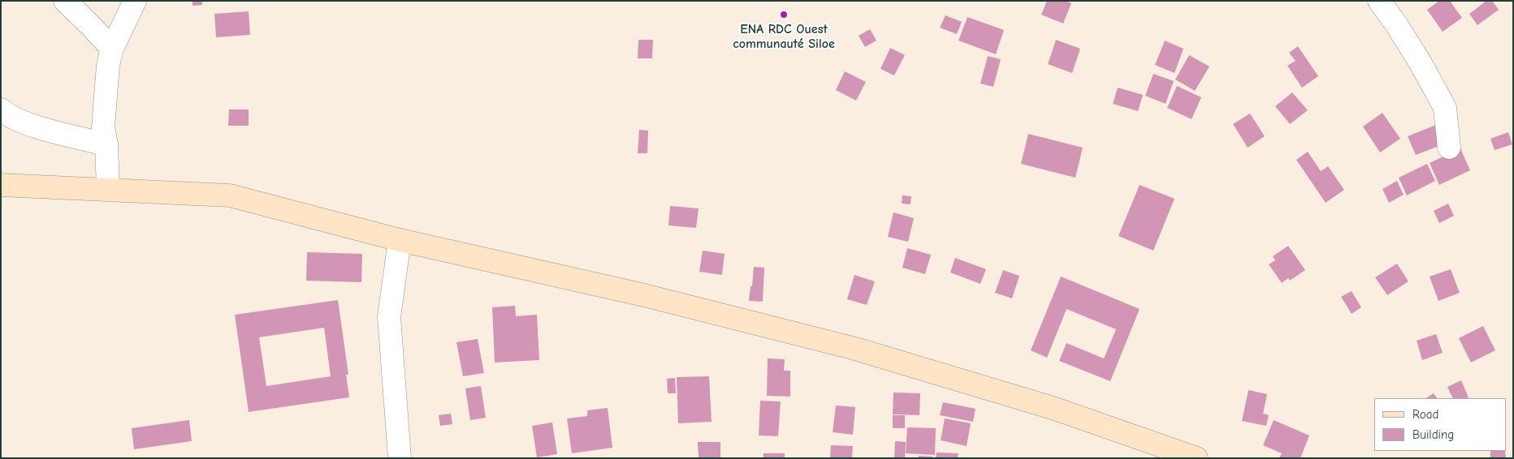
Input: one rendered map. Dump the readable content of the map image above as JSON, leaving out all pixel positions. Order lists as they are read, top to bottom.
{
  "places": ["ENA RDC Ouest communauté Siloe"],
  "legend": ["Road", "Building"]
}
